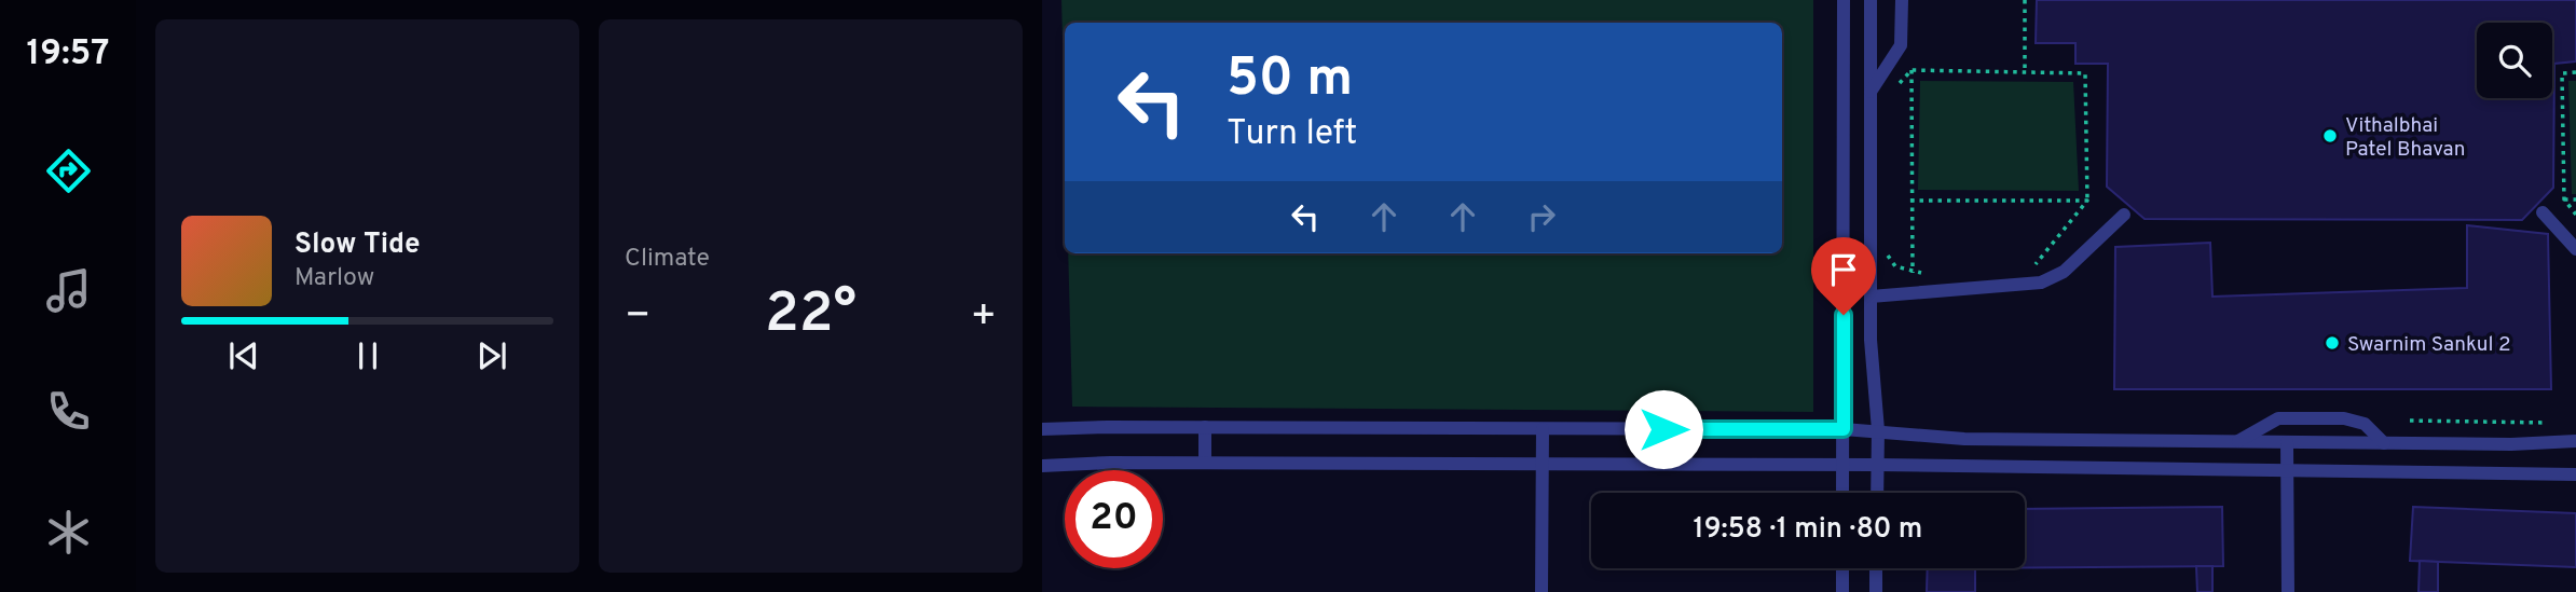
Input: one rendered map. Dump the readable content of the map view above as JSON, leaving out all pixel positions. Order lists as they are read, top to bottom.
{
  "places": ["Vithalbhai Patel Bhavan", "Swarnim Sankul 2"],
  "page": {
    "tabs": "19:57",
    "tile": "Climate",
    "turn": ["50 m", "Turn left"],
    "song": ["Slow Tide", "Marlow"],
    "heat": ["−", "22°", "+"],
    "limit": "20",
    "trip": "19:58 · 1 min · 80 m"
  }
}
